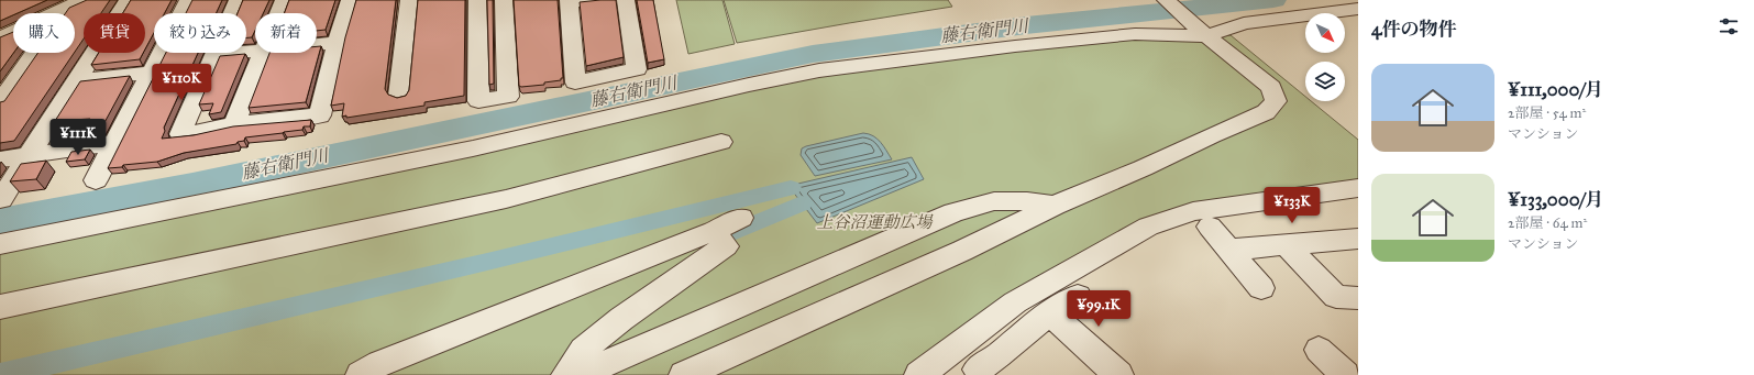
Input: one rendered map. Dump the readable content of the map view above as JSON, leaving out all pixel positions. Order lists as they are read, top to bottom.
{
  "water": ["藤右衛門川"],
  "parks": ["上谷沼運動広場"],
  "north": "bottom right",
  "page": {
    "heading": "4件の物件",
    "chip": [
      "購入",
      "賃貸",
      "絞り込み",
      "新着"
    ],
    "list": [
      {
        "name": "¥111,000/月",
        "note": "2部屋 · 54 m² · マンション"
      },
      {
        "name": "¥133,000/月",
        "note": "2部屋 · 64 m² · マンション"
      }
    ],
    "price": [
      "¥110K",
      "¥111K",
      "¥133K",
      "¥99.1K"
    ]
  }
}
